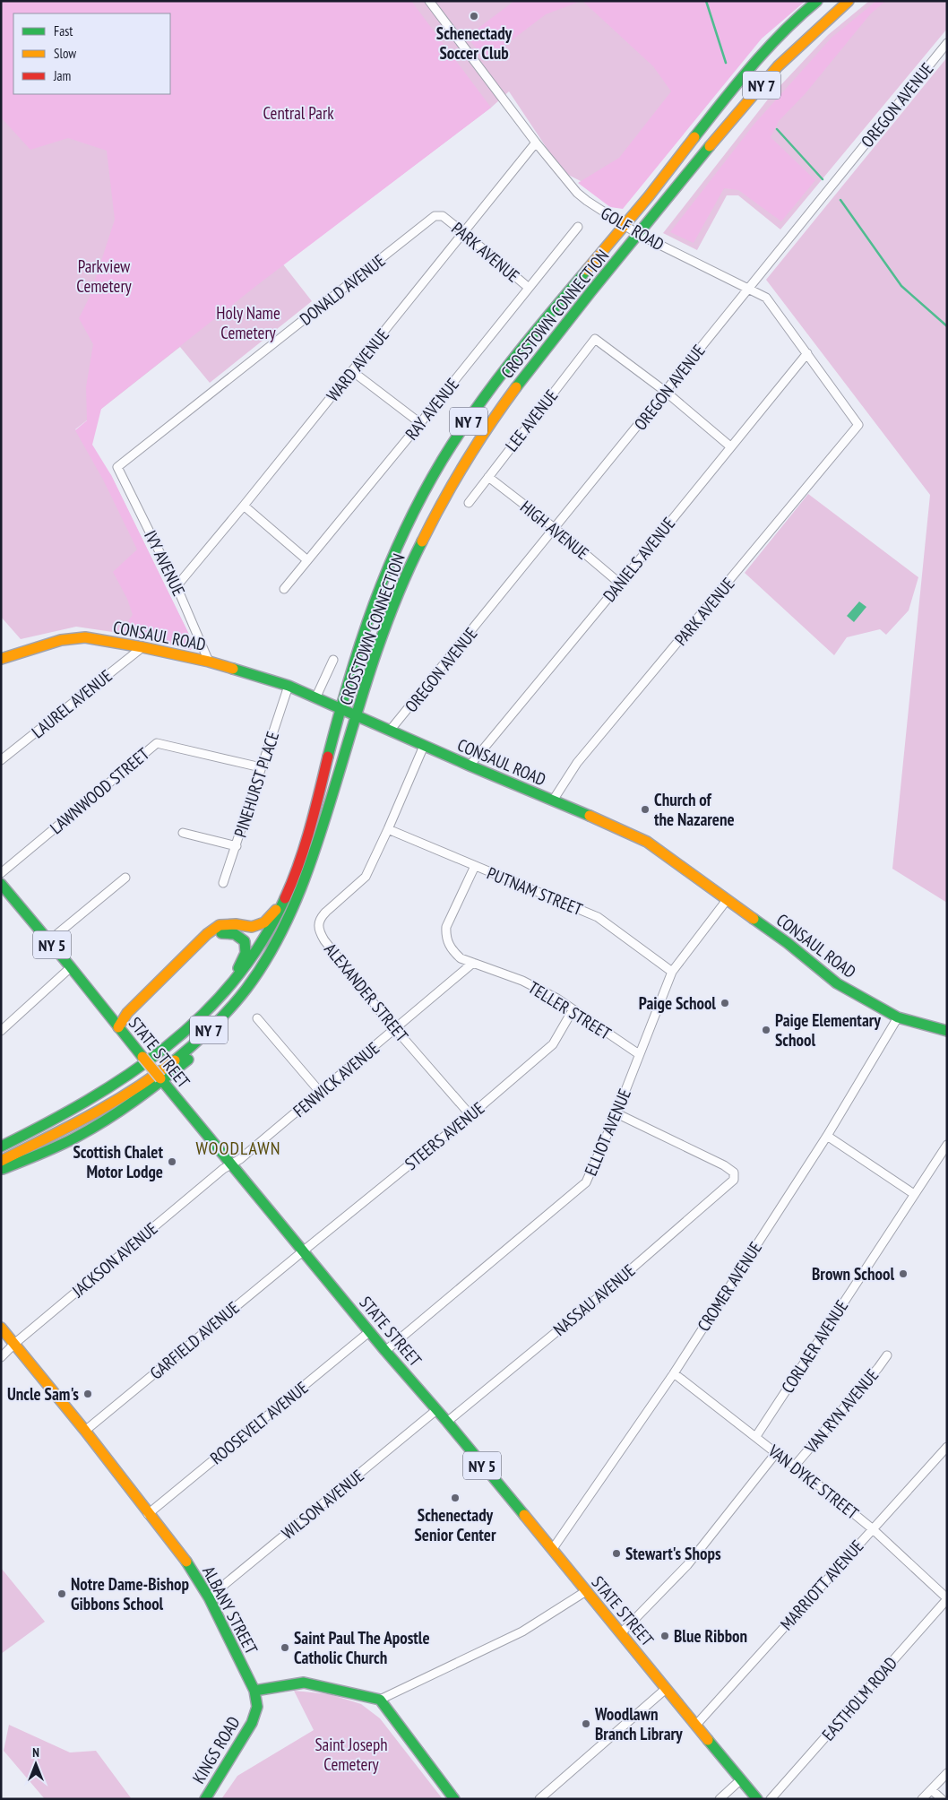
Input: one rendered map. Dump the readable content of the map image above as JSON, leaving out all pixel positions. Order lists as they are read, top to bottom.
{
  "streets": {
    "main road": [
      "NY 7",
      "CROSSTOWN CONNECTION",
      "CONSAUL ROAD",
      "NY 5",
      "STATE STREET",
      "ALBANY STREET",
      "KINGS ROAD"
    ],
    "street": [
      "OREGON AVENUE",
      "GOLF ROAD",
      "PARK AVENUE",
      "DONALD AVENUE",
      "WARD AVENUE",
      "RAY AVENUE",
      "LEE AVENUE",
      "HIGH AVENUE",
      "DANIELS AVENUE",
      "IVY AVENUE",
      "LAUREL AVENUE",
      "PINEHURST PLACE",
      "LAWNWOOD STREET",
      "PUTNAM STREET",
      "ALEXANDER STREET",
      "TELLER STREET",
      "FENWICK AVENUE",
      "ELLIOT AVENUE",
      "STEERS AVENUE",
      "JACKSON AVENUE",
      "CROMER AVENUE",
      "NASSAU AVENUE",
      "GARFIELD AVENUE",
      "CORLAER AVENUE",
      "VAN RYN AVENUE",
      "ROOSEVELT AVENUE",
      "VAN DYKE STREET",
      "WILSON AVENUE",
      "MARRIOTT AVENUE",
      "EASTHOLM ROAD"
    ]
  },
  "crossings": [
    ["OREGON AVENUE", "GOLF ROAD"],
    ["OREGON AVENUE", "LEE AVENUE"],
    ["OREGON AVENUE", "HIGH AVENUE"],
    ["OREGON AVENUE", "CONSAUL ROAD"],
    ["GOLF ROAD", "PARK AVENUE"],
    ["GOLF ROAD", "CROSSTOWN CONNECTION"],
    ["GOLF ROAD", "WARD AVENUE"],
    ["GOLF ROAD", "DANIELS AVENUE"],
    ["PARK AVENUE", "DONALD AVENUE"],
    ["PARK AVENUE", "WARD AVENUE"],
    ["PARK AVENUE", "RAY AVENUE"],
    ["PARK AVENUE", "CONSAUL ROAD"],
    ["DONALD AVENUE", "IVY AVENUE"],
    ["CROSSTOWN CONNECTION", "CONSAUL ROAD"],
    ["WARD AVENUE", "IVY AVENUE"],
    ["LEE AVENUE", "HIGH AVENUE"],
    ["HIGH AVENUE", "DANIELS AVENUE"],
    ["DANIELS AVENUE", "CONSAUL ROAD"],
    ["IVY AVENUE", "CONSAUL ROAD"],
    ["CONSAUL ROAD", "LAUREL AVENUE"],
    ["CONSAUL ROAD", "PINEHURST PLACE"],
    ["CONSAUL ROAD", "ALEXANDER STREET"],
    ["CONSAUL ROAD", "ELLIOT AVENUE"],
    ["CONSAUL ROAD", "CROMER AVENUE"],
    ["PINEHURST PLACE", "LAWNWOOD STREET"],
    ["PUTNAM STREET", "ALEXANDER STREET"],
    ["PUTNAM STREET", "ELLIOT AVENUE"],
    ["ALEXANDER STREET", "FENWICK AVENUE"],
    ["ALEXANDER STREET", "STEERS AVENUE"],
    ["TELLER STREET", "FENWICK AVENUE"],
    ["TELLER STREET", "ELLIOT AVENUE"],
    ["TELLER STREET", "STEERS AVENUE"],
    ["STATE STREET", "FENWICK AVENUE"],
    ["STATE STREET", "ELLIOT AVENUE"],
    ["STATE STREET", "STEERS AVENUE"],
    ["STATE STREET", "JACKSON AVENUE"],
    ["STATE STREET", "CROMER AVENUE"],
    ["STATE STREET", "NASSAU AVENUE"],
    ["STATE STREET", "GARFIELD AVENUE"],
    ["STATE STREET", "ROOSEVELT AVENUE"],
    ["STATE STREET", "WILSON AVENUE"],
    ["STATE STREET", "MARRIOTT AVENUE"],
    ["FENWICK AVENUE", "JACKSON AVENUE"],
    ["ELLIOT AVENUE", "NASSAU AVENUE"],
    ["STEERS AVENUE", "GARFIELD AVENUE"],
    ["JACKSON AVENUE", "ALBANY STREET"],
    ["CROMER AVENUE", "VAN DYKE STREET"],
    ["GARFIELD AVENUE", "ALBANY STREET"],
    ["CORLAER AVENUE", "VAN DYKE STREET"],
    ["VAN RYN AVENUE", "VAN DYKE STREET"],
    ["ROOSEVELT AVENUE", "ALBANY STREET"],
    ["VAN DYKE STREET", "MARRIOTT AVENUE"],
    ["VAN DYKE STREET", "EASTHOLM ROAD"],
    ["WILSON AVENUE", "ALBANY STREET"],
    ["ALBANY STREET", "KINGS ROAD"]
  ],
  "districts": ["WOODLAWN"],
  "parks": [
    "Central Park",
    "Parkview Cemetery",
    "Holy Name Cemetery",
    "Saint Joseph Cemetery"
  ],
  "places": [
    "Schenectady Soccer Club",
    "Church of the Nazarene",
    "Paige School",
    "Paige Elementary School",
    "Scottish Chalet Motor Lodge",
    "Brown School",
    "Uncle Sam's",
    "Schenectady Senior Center",
    "Stewart's Shops",
    "Notre Dame-Bishop Gibbons School",
    "Blue Ribbon",
    "Saint Paul The Apostle Catholic Church",
    "Woodlawn Branch Library"
  ],
  "legend": ["Fast", "Slow", "Jam"],
  "north": "top"
}
